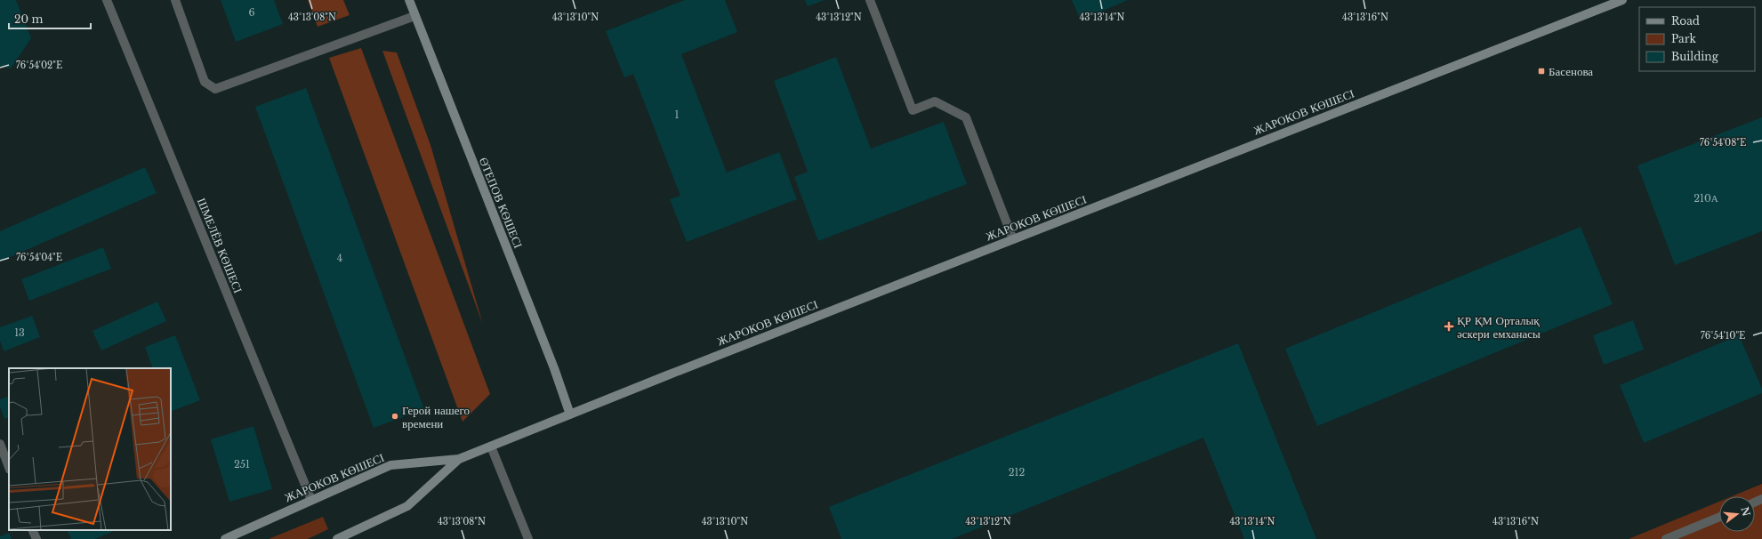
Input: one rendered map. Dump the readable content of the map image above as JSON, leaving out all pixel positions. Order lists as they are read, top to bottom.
{
  "streets": {
    "main road": ["ЖАРОКОВ КӨШЕСІ", "ӨТЕПОВ КӨШЕСІ"],
    "street": ["ШМЕЛЁВ КӨШЕСІ"]
  },
  "crossings": [
    ["ЖАРОКОВ КӨШЕСІ", "ӨТЕПОВ КӨШЕСІ"],
    ["ЖАРОКОВ КӨШЕСІ", "ШМЕЛЁВ КӨШЕСІ"]
  ],
  "places": {
    "transit": ["Басенова"],
    "health": ["ҚР ҚМ Орталық әскери емханасы"],
    "other": ["Герой нашего времени"]
  },
  "house_numbers": [
    "6",
    "1",
    "210А",
    "4",
    "13",
    "251",
    "212"
  ],
  "legend": ["Road", "Park", "Building"],
  "scale_bar": "20 m",
  "north": "right",
  "coordinates": [
    "43°13'08\"N",
    "43°13'10\"N",
    "43°13'12\"N",
    "43°13'14\"N",
    "43°13'16\"N",
    "76°54'02\"E",
    "76°54'08\"E",
    "76°54'04\"E",
    "76°54'10\"E"
  ]
}
